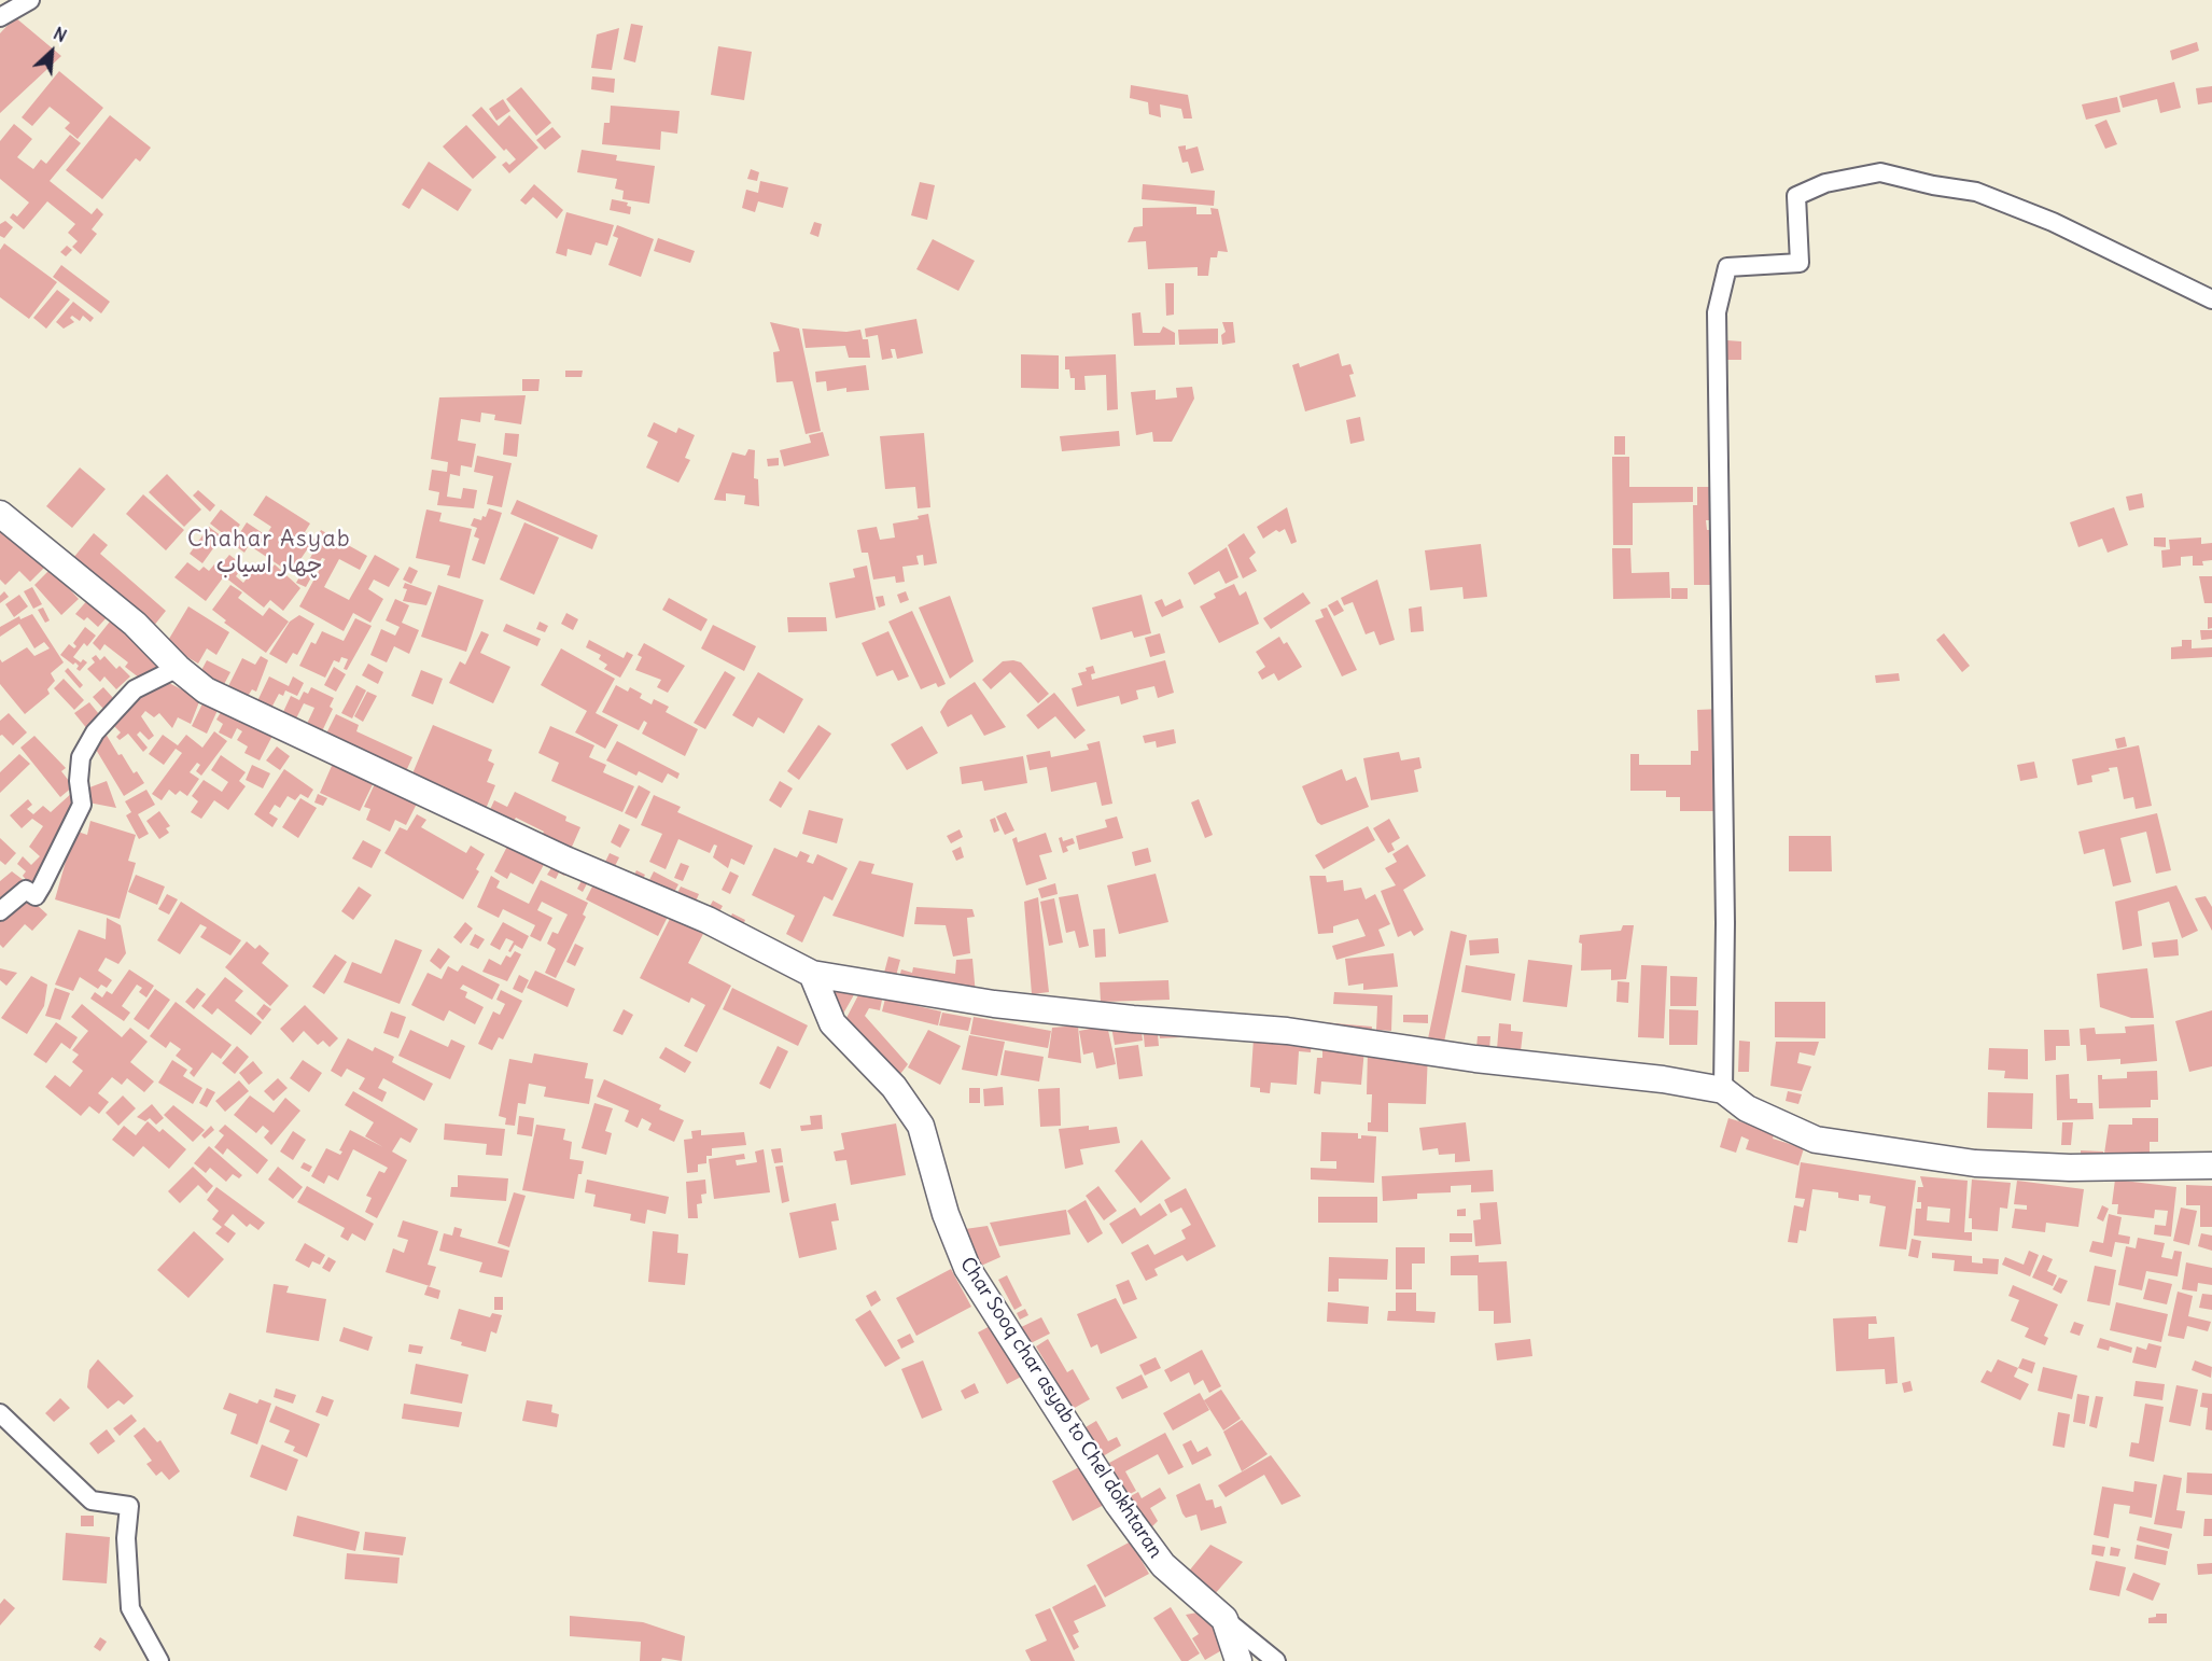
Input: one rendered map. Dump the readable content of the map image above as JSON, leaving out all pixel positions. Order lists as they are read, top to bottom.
{
  "streets": {
    "street": ["Char Sooq char asyab to Chel dokhtaran"]
  },
  "districts": ["Chahar Asyab چهار اسیاب"],
  "north": "top right"
}
